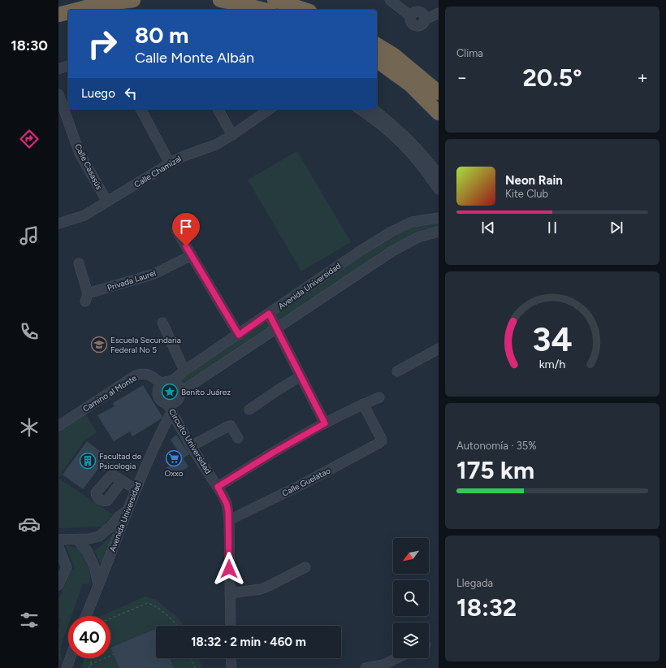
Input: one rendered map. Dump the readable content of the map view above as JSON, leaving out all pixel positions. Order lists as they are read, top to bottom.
{
  "streets": {
    "street": [
      "Calle Casasús",
      "Calle Chamizal",
      "Privada Laurel",
      "Avenida Universidad",
      "Camino al Monte",
      "Circuito Universidad",
      "Calle Guelatao"
    ]
  },
  "crossings": [
    ["Calle Casasús", "Calle Chamizal"],
    ["Avenida Universidad", "Camino al Monte"],
    ["Avenida Universidad", "Circuito Universidad"],
    ["Camino al Monte", "Circuito Universidad"],
    ["Circuito Universidad", "Calle Guelatao"]
  ],
  "places": {
    "school or university": ["Escuela Secundaria Federal No 5"],
    "place": ["Benito Juárez"],
    "supermarket": ["Oxxo"],
    "building": ["Facultad de Psicologia"]
  },
  "north": "bottom left",
  "page": {
    "tabs": "18:30",
    "tile": [
      "Clima",
      ["Autonomía · 35%", "175 km"],
      ["Llegada", "18:32"]
    ],
    "turn": ["80 m", "Calle Monte Albán"],
    "heat": ["−", "20.5°", "+"],
    "then": "Luego",
    "song": ["Neon Rain", "Kite Club"],
    "limit": "40",
    "trip": "18:32 · 2 min · 460 m",
    "gauge": ["34", "km/h"]
  }
}
